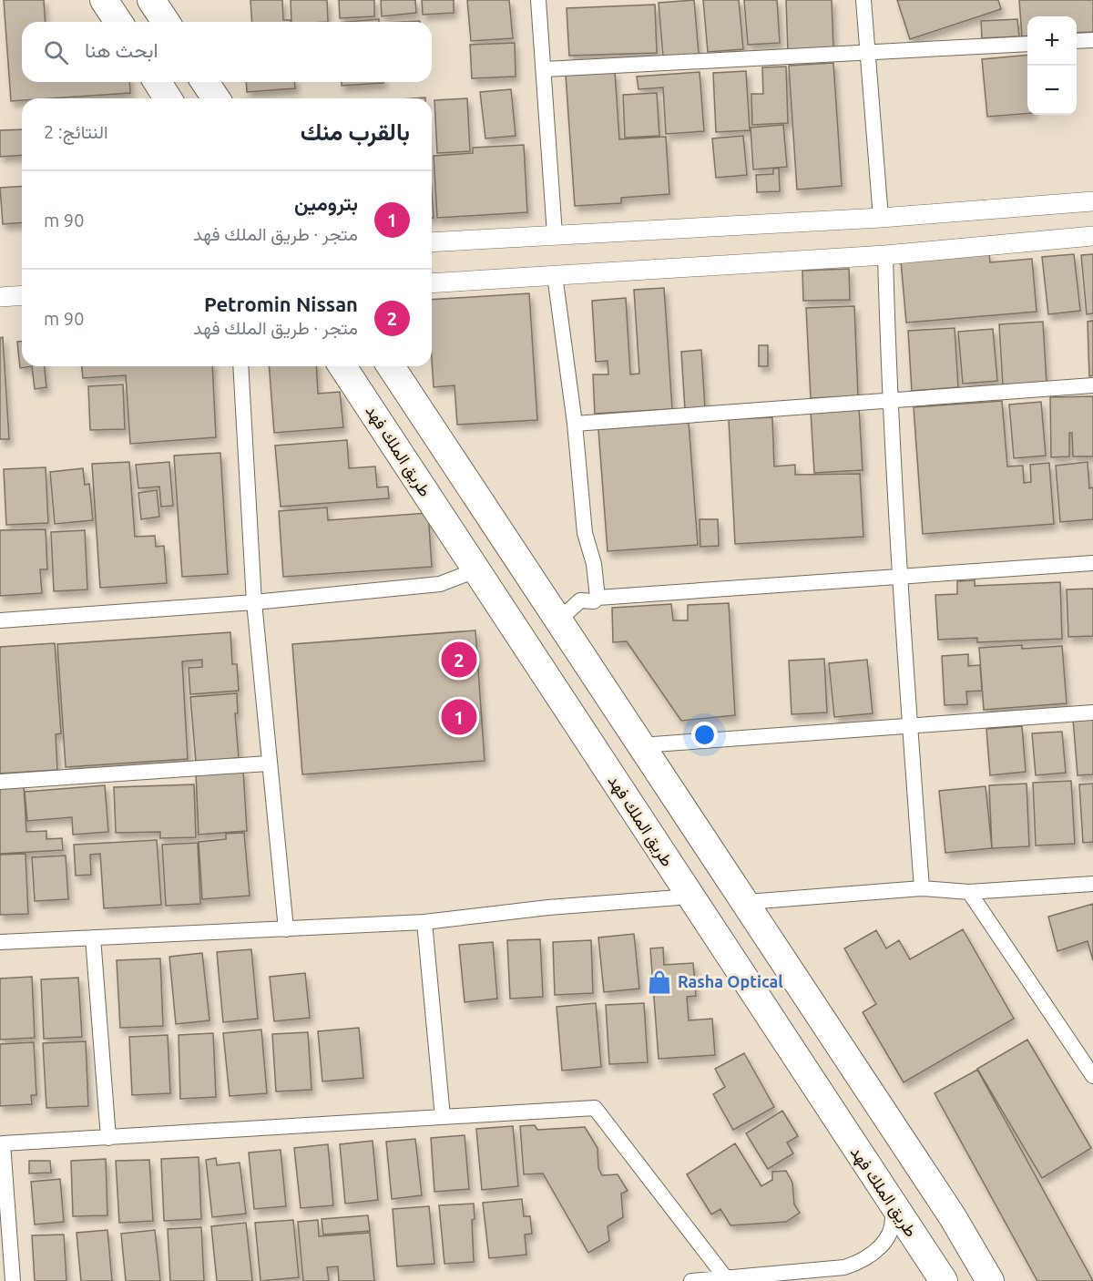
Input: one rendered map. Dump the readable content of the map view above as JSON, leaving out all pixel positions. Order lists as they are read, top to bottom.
{
  "streets": {
    "highway": ["طريق الملك فهد"]
  },
  "places": {
    "shop": ["Rasha Optical"]
  },
  "page": {
    "map_buttons": ["+", "−"],
    "search": "ابحث هنا",
    "heading": ["بالقرب منك", "النتائج: 2"],
    "list": [
      {
        "mark": "1",
        "name": "بترومين",
        "note": "متجر · طريق الملك فهد",
        "value": "90 m"
      },
      {
        "mark": "2",
        "name": "Petromin Nissan",
        "note": "متجر · طريق الملك فهد",
        "value": "90 m"
      }
    ],
    "pins": ["2", "1"]
  }
}
